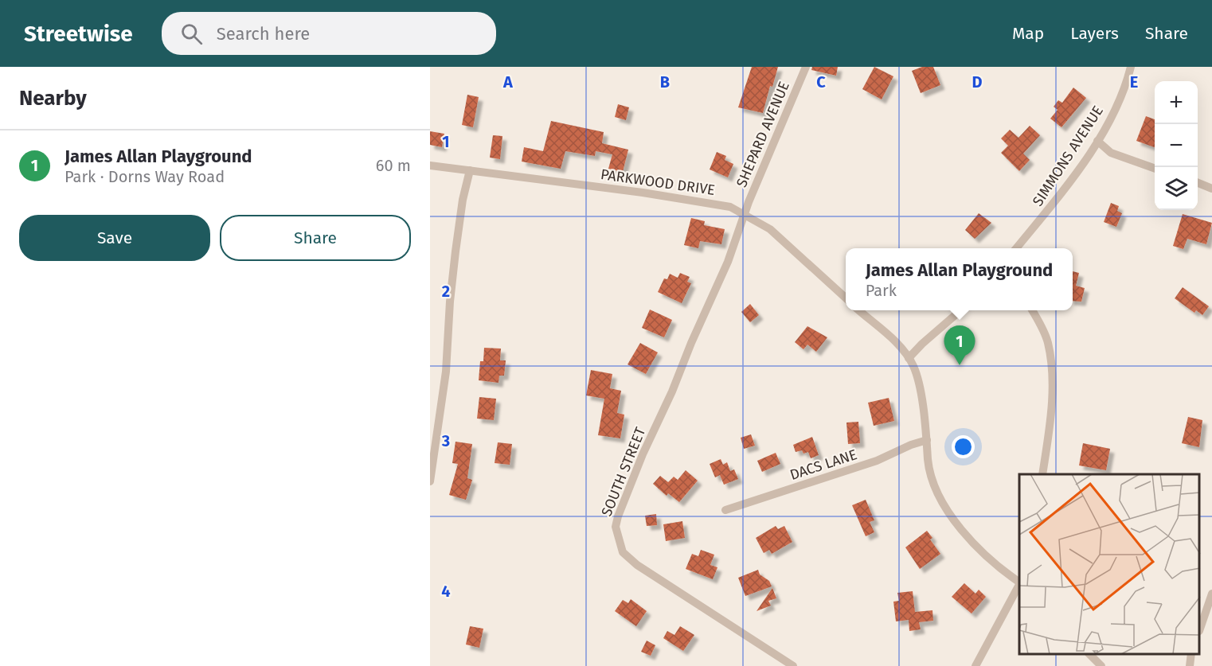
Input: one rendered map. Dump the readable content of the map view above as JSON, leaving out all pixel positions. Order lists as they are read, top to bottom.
{
  "streets": {
    "street": [
      "SHEPARD AVENUE",
      "SIMMONS AVENUE",
      "PARKWOOD DRIVE",
      "DACS LANE",
      "SOUTH STREET"
    ]
  },
  "crossings": [
    ["SHEPARD AVENUE", "PARKWOOD DRIVE"],
    ["SHEPARD AVENUE", "SOUTH STREET"],
    ["PARKWOOD DRIVE", "SOUTH STREET"]
  ],
  "page": {
    "header": "Streetwise",
    "search": "Search here",
    "nav": ["Map", "Layers", "Share"],
    "heading": "Nearby",
    "map_buttons": ["+", "−"],
    "list": [
      {
        "mark": "1",
        "name": "James Allan Playground",
        "note": "Park · Dorns Way Road",
        "value": "60 m"
      }
    ],
    "buttons": ["Save", "Share"],
    "popup": ["James Allan Playground", "Park"],
    "pins": "1"
  },
  "grid": {
    "columns": [
      "A",
      "B",
      "C",
      "D",
      "E"
    ],
    "rows": [
      "1",
      "2",
      "3",
      "4"
    ]
  }
}
